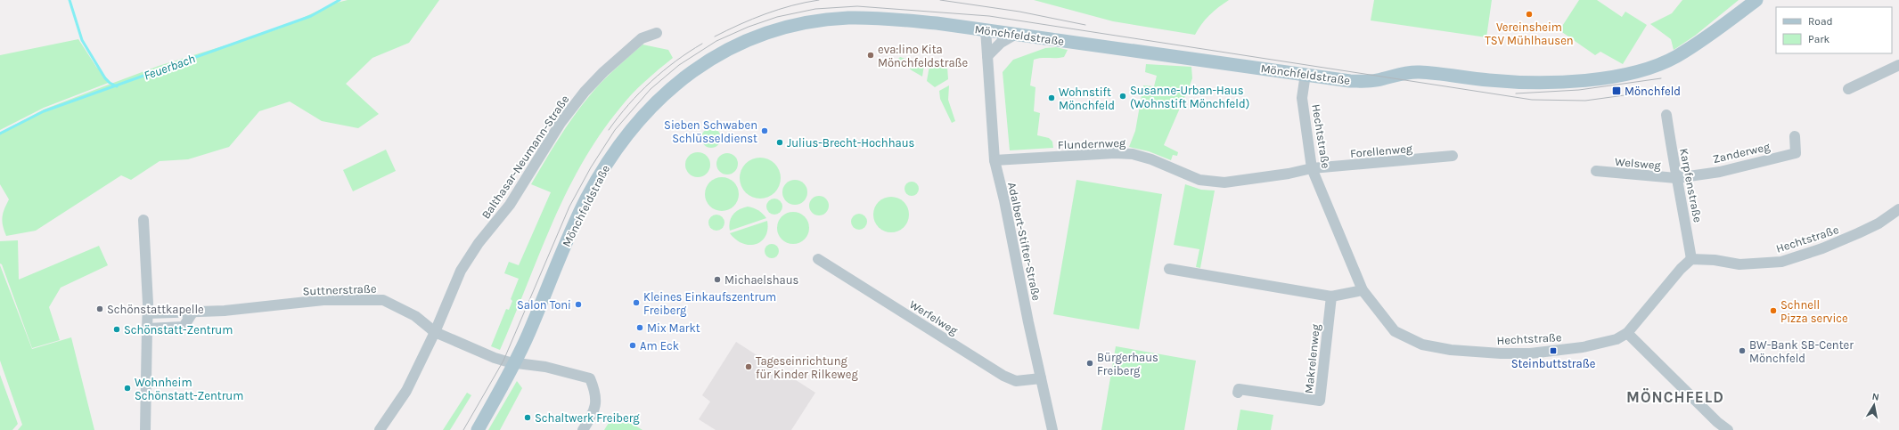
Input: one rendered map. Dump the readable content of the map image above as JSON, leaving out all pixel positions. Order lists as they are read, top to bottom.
{
  "streets": {
    "main road": ["Mönchfeldstraße"],
    "street": [
      "Hechtstraße",
      "Flundernweg",
      "Forellenweg",
      "Zanderweg",
      "Balthasar-Neumann-Straße",
      "Welsweg",
      "Karpfenstraße",
      "Adalbert-Stifter-Straße",
      "Suttnerstraße",
      "Werfelweg",
      "Makrelenweg"
    ]
  },
  "crossings": [
    ["Mönchfeldstraße", "Hechtstraße"],
    ["Mönchfeldstraße", "Adalbert-Stifter-Straße"],
    ["Mönchfeldstraße", "Suttnerstraße"],
    ["Hechtstraße", "Flundernweg"],
    ["Hechtstraße", "Forellenweg"],
    ["Hechtstraße", "Karpfenstraße"],
    ["Flundernweg", "Forellenweg"],
    ["Flundernweg", "Adalbert-Stifter-Straße"],
    ["Zanderweg", "Welsweg"],
    ["Zanderweg", "Karpfenstraße"],
    ["Balthasar-Neumann-Straße", "Suttnerstraße"],
    ["Welsweg", "Karpfenstraße"],
    ["Adalbert-Stifter-Straße", "Werfelweg"]
  ],
  "districts": ["MÖNCHFELD"],
  "water": ["Feuerbach"],
  "places": {
    "other": [
      "Vereinsheim TSV Mühlhausen",
      "eva:lino Kita Mönchfeldstraße",
      "Susanne-Urban-Haus (Wohnstift Mönchfeld)",
      "Wohnstift Mönchfeld",
      "Sieben Schwaben Schlüsseldienst",
      "Julius-Brecht-Hochhaus",
      "Michaelshaus",
      "Kleines Einkaufszentrum Freiberg",
      "Salon Toni",
      "Schönstattkapelle",
      "Schnell Pizza service",
      "Mix Markt",
      "Schönstatt-Zentrum",
      "Am Eck",
      "BW-Bank SB-Center Mönchfeld",
      "Bürgerhaus Freiberg",
      "Tageseinrichtung für Kinder Rilkeweg",
      "Wohnheim Schönstatt-Zentrum",
      "Schaltwerk Freiberg"
    ],
    "transit": ["Mönchfeld", "Steinbuttstraße"]
  },
  "legend": ["Road", "Park"],
  "north": "top"
}
